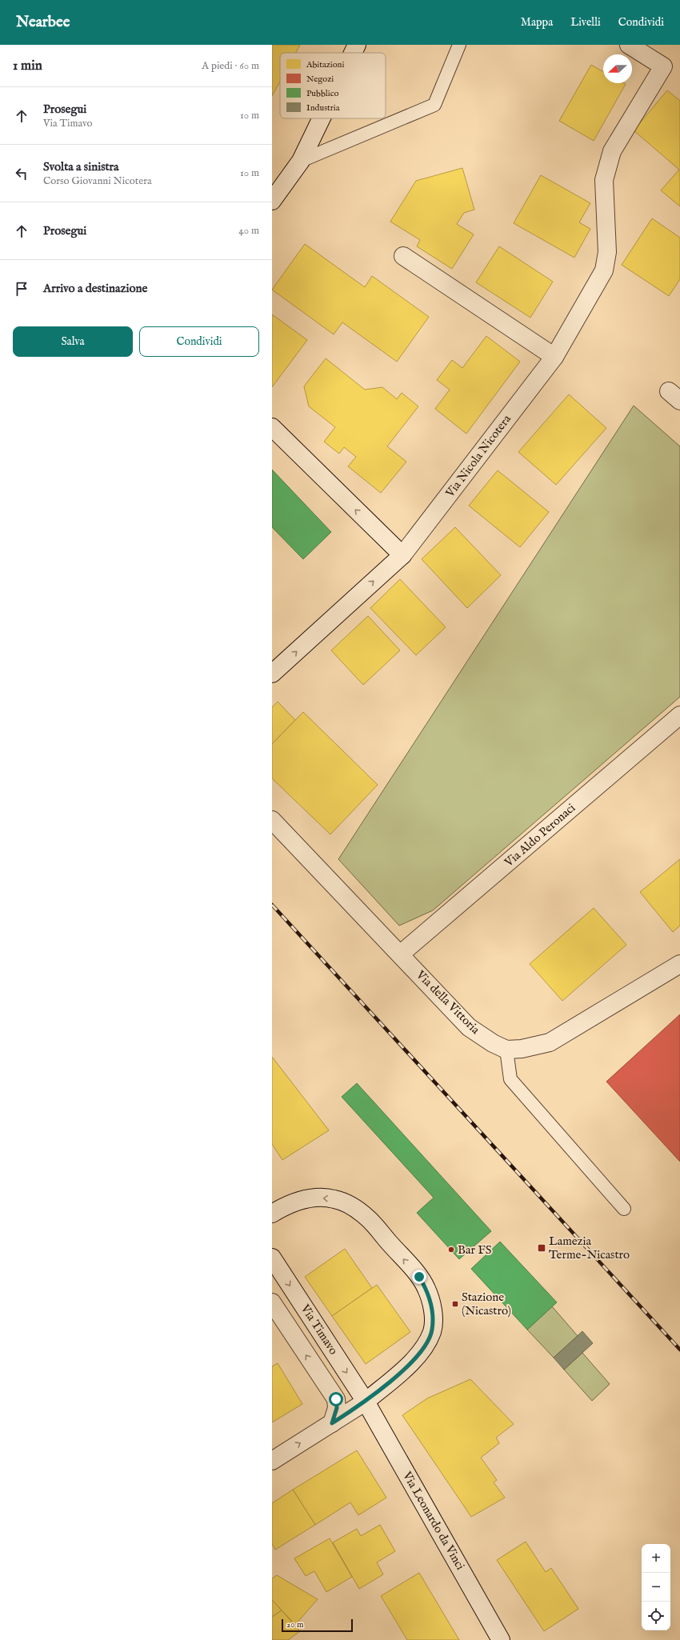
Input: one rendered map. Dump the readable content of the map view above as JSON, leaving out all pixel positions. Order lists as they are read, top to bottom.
{
  "streets": {
    "street": [
      "Via Nicola Nicotera",
      "Via Aldo Peronaci",
      "Via della Vittoria",
      "Via Timavo",
      "Via Leonardo da Vinci"
    ]
  },
  "crossings": [
    ["Via Aldo Peronaci", "Via della Vittoria"],
    ["Via Timavo", "Via Leonardo da Vinci"]
  ],
  "places": {
    "transit": ["Lamezia Terme-Nicastro", "Stazione (Nicastro)"],
    "other": ["Bar FS"]
  },
  "legend": [
    "Abitazioni",
    "Negozi",
    "Pubblico",
    "Industria"
  ],
  "scale_bar": "20 m",
  "north": "left",
  "page": {
    "header": "Nearbee",
    "nav": ["Mappa", "Livelli", "Condividi"],
    "heading": ["1 min", "A piedi · 60 m"],
    "list": [
      ["Prosegui", "Via Timavo", "10 m"],
      ["Svolta a sinistra", "Corso Giovanni Nicotera", "10 m"],
      ["Prosegui", "40 m"],
      "Arrivo a destinazione"
    ],
    "buttons": ["Salva", "Condividi"],
    "map_buttons": ["+", "−"],
    "scale": "20 m"
  }
}
